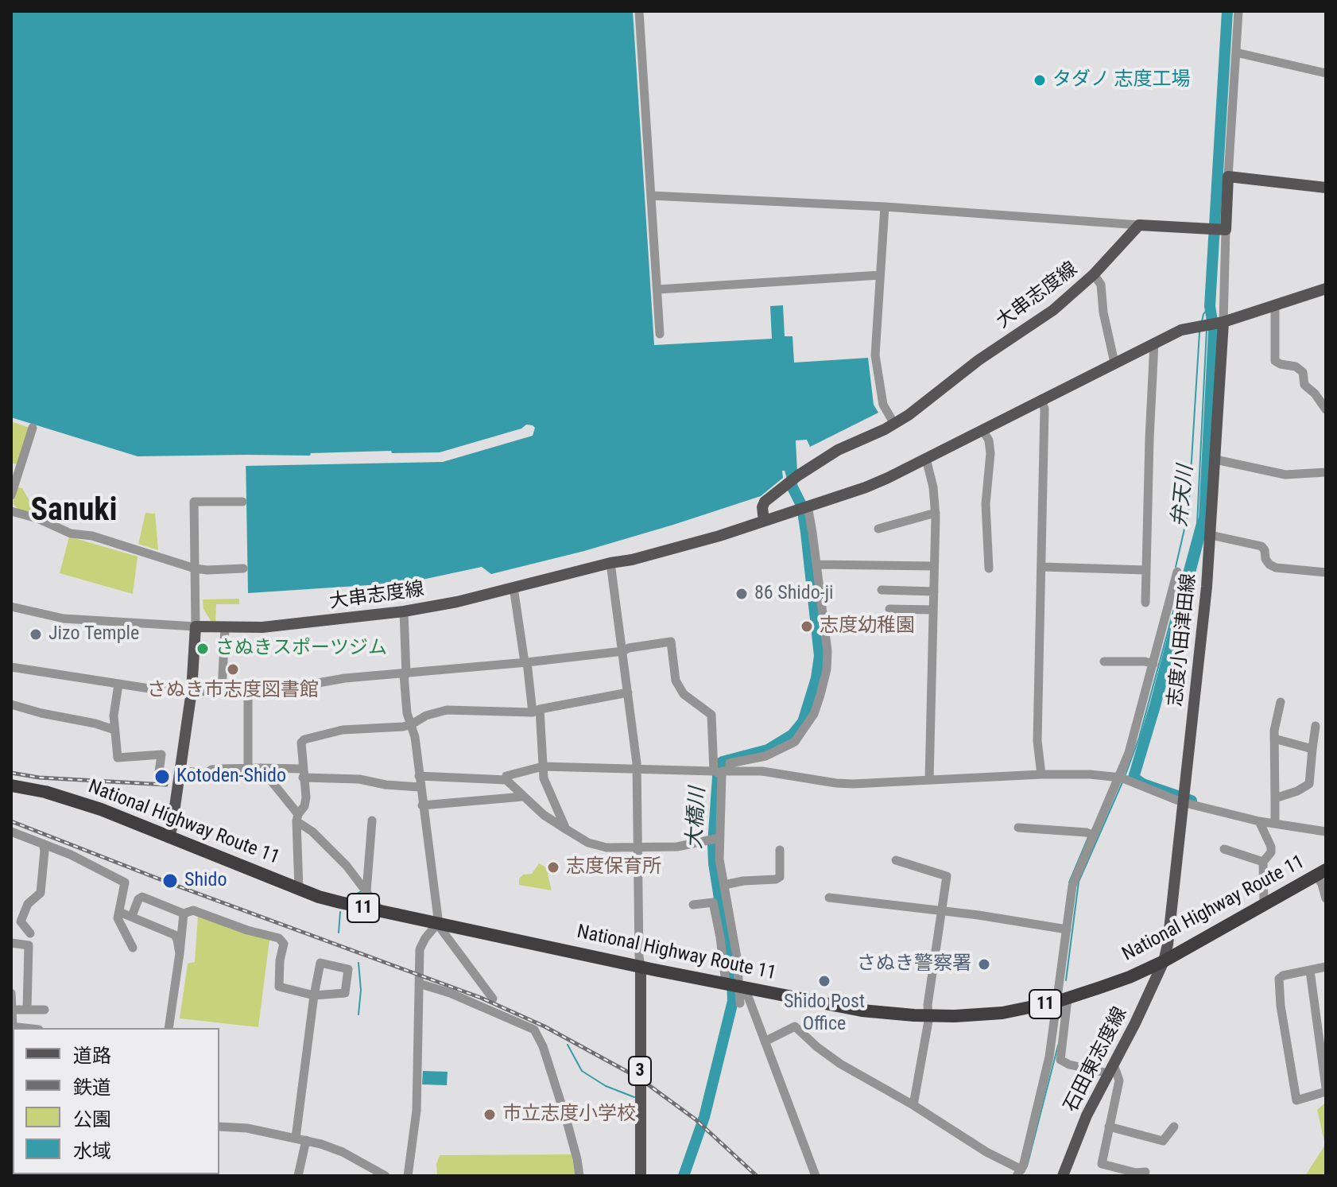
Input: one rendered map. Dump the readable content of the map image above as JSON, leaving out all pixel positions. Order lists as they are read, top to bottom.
{
  "streets": {
    "highway": ["National Highway Route 11", "11"],
    "main road": [
      "大串志度線",
      "志度小田津田線",
      "石田東志度線",
      "3"
    ]
  },
  "crossings": [
    ["大串志度線", "志度小田津田線"],
    ["志度小田津田線", "National Highway Route 11"],
    ["志度小田津田線", "石田東志度線"],
    ["National Highway Route 11", "石田東志度線"],
    ["National Highway Route 11", "3"]
  ],
  "districts": ["Sanuki"],
  "water": ["弁天川", "大橋川"],
  "places": [
    "タダノ 志度工場",
    "86 Shido-ji",
    "志度幼稚園",
    "Jizo Temple",
    "さぬきスポーツジム",
    "さぬき市志度図書館",
    "Kotoden-Shido",
    "志度保育所",
    "Shido",
    "さぬき警察署",
    "Shido Post Office",
    "市立志度小学校"
  ],
  "legend": [
    "道路",
    "鉄道",
    "公園",
    "水域"
  ]
}
